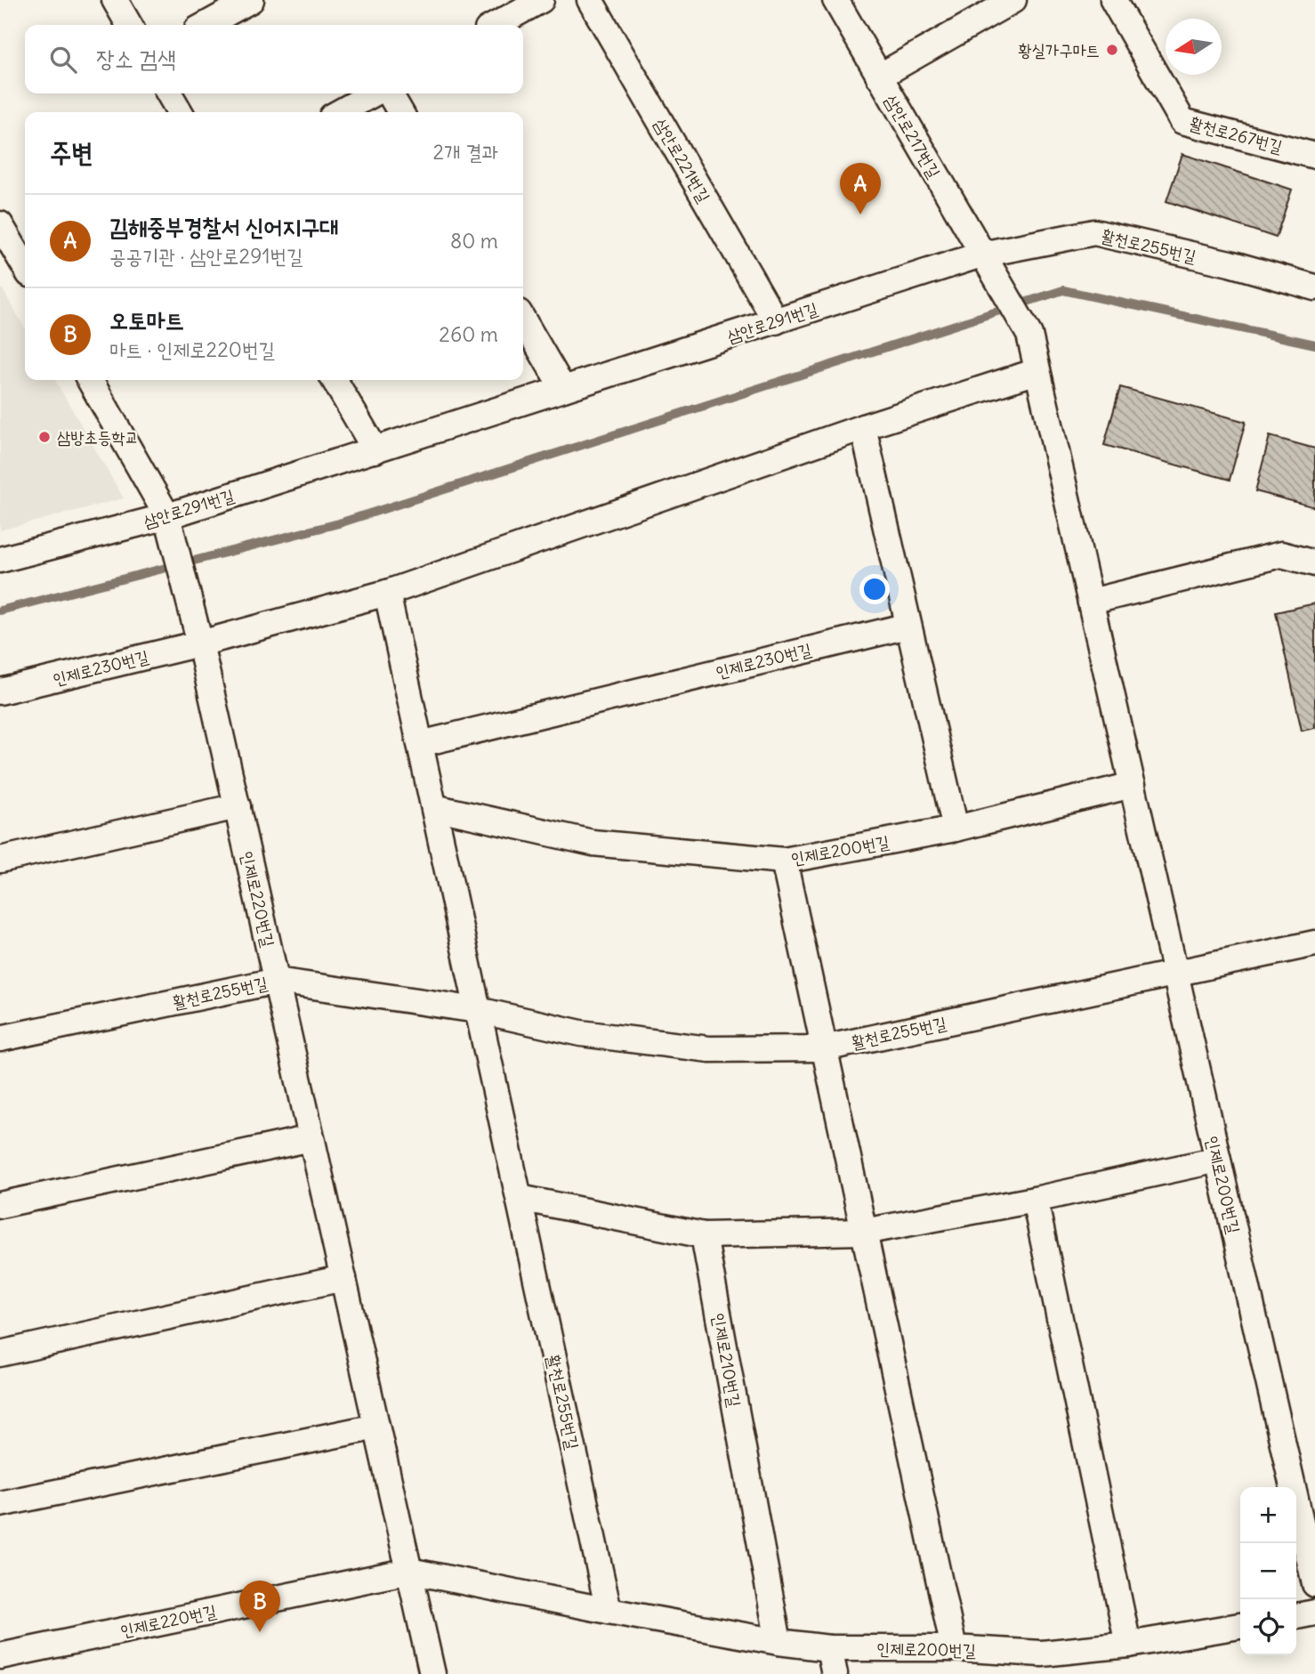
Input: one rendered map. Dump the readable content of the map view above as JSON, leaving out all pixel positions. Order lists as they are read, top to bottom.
{
  "streets": {
    "street": [
      "활천로267번길",
      "삼안로217번길",
      "삼안로221번길",
      "활천로255번길",
      "삼안로291번길",
      "인제로230번길",
      "인제로200번길",
      "인제로220번길",
      "인제로210번길"
    ]
  },
  "crossings": [
    ["삼안로217번길", "활천로255번길"],
    ["삼안로217번길", "삼안로291번길"],
    ["삼안로217번길", "인제로200번길"],
    ["삼안로221번길", "삼안로291번길"],
    ["활천로255번길", "삼안로291번길"],
    ["활천로255번길", "인제로230번길"],
    ["활천로255번길", "인제로200번길"],
    ["활천로255번길", "인제로220번길"],
    ["삼안로291번길", "인제로220번길"],
    ["인제로230번길", "인제로200번길"],
    ["인제로230번길", "인제로220번길"]
  ],
  "places": ["황실가구마트", "삼방초등학교"],
  "north": "left",
  "page": {
    "search": "장소 검색",
    "heading": ["주변", "2개 결과"],
    "pins": ["A", "B"],
    "list": [
      {
        "mark": "A",
        "name": "김해중부경찰서 신어지구대",
        "note": "공공기관 · 삼안로291번길",
        "value": "80 m"
      },
      {
        "mark": "B",
        "name": "오토마트",
        "note": "마트 · 인제로220번길",
        "value": "260 m"
      }
    ],
    "map_buttons": ["+", "−"]
  }
}
